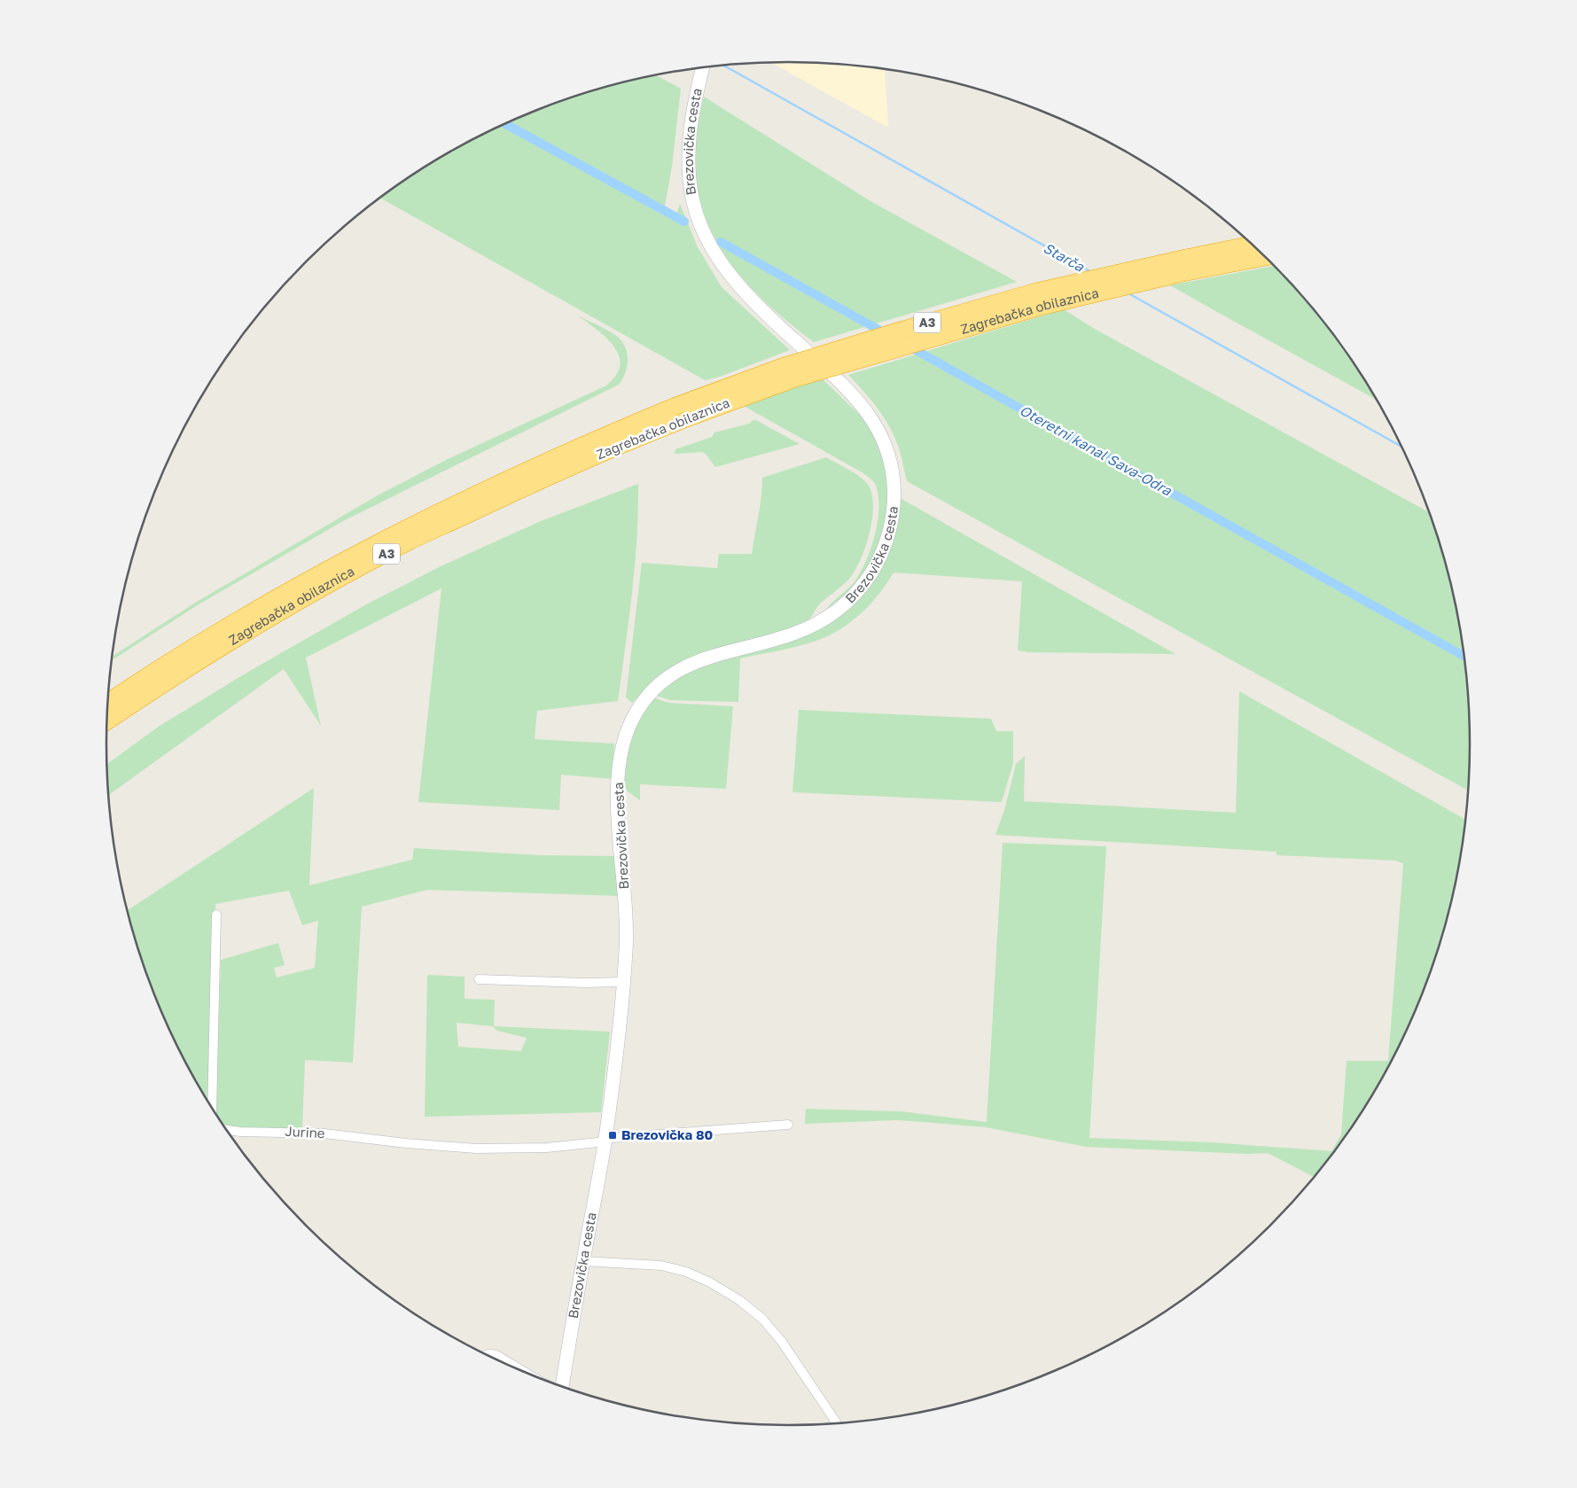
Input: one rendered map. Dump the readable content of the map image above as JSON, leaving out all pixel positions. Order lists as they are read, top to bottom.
{
  "streets": {
    "highway": ["Zagrebačka obilaznica", "A3"],
    "main road": ["Brezovička cesta"],
    "street": ["Jurine"]
  },
  "crossings": [
    ["Brezovička cesta", "Jurine"]
  ],
  "water": ["Starča", "Oteretni kanal Sava-Odra"],
  "places": {
    "transit": ["Brezovička 80"]
  }
}
